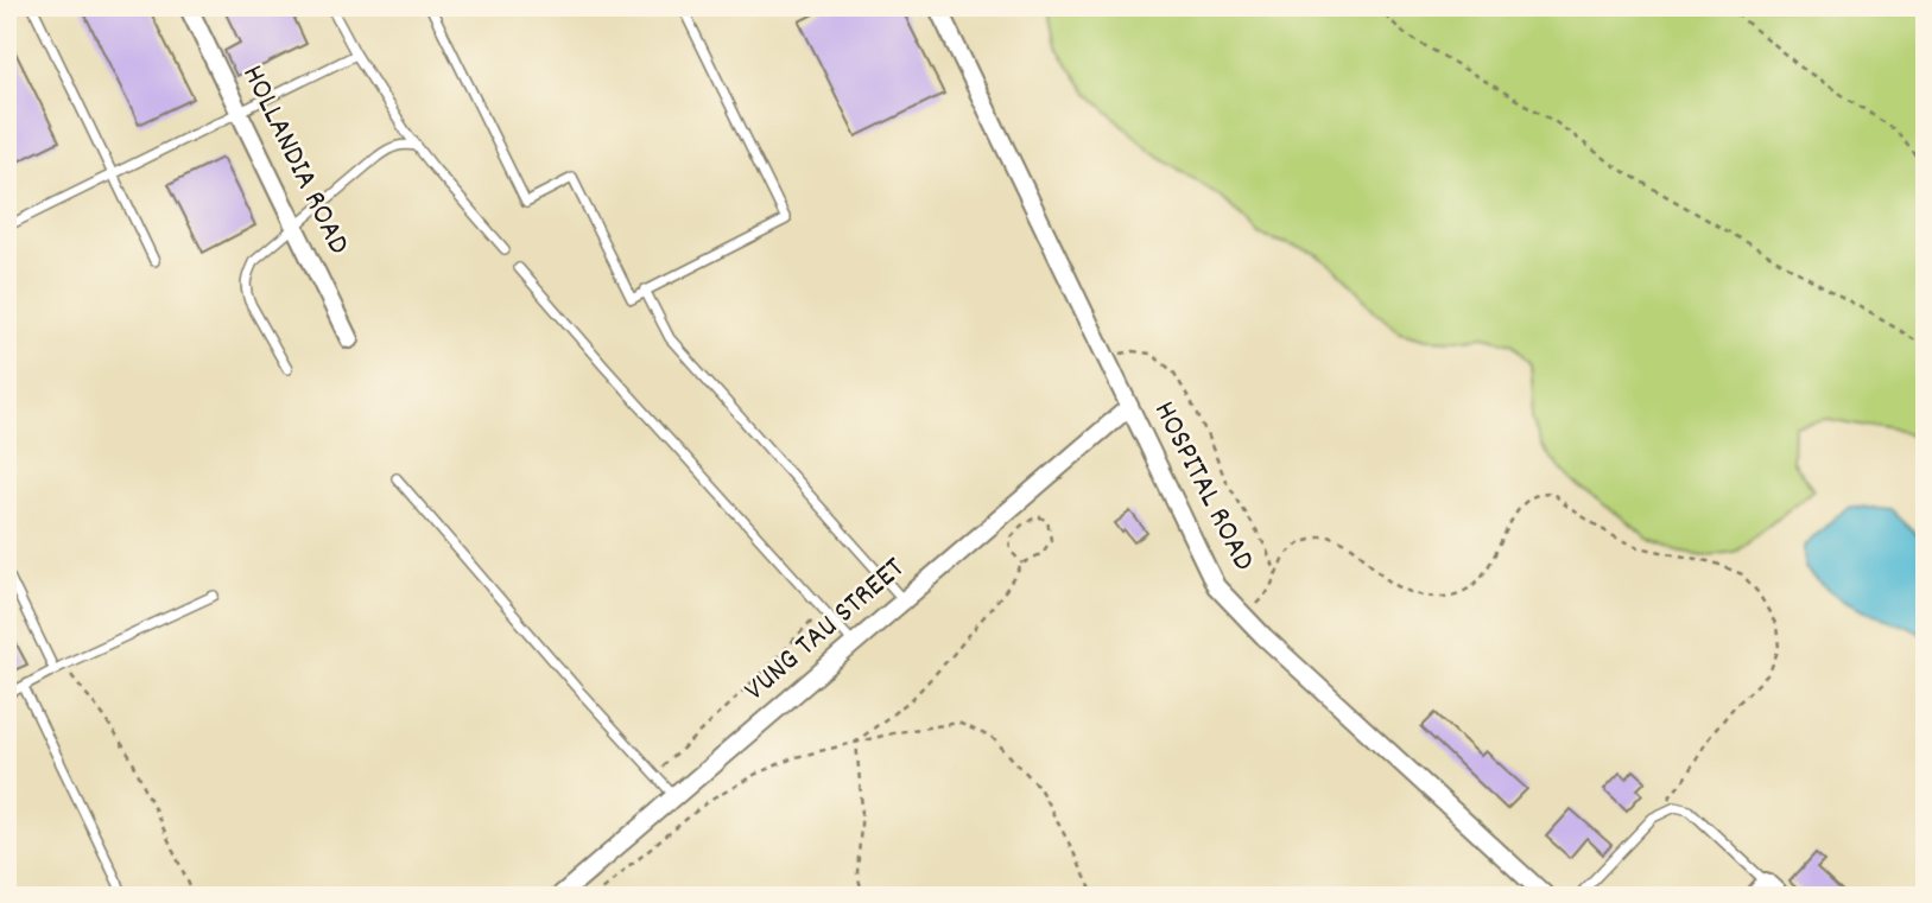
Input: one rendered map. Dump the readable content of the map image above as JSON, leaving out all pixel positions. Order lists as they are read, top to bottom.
{
  "streets": {
    "street": ["HOLLANDIA ROAD", "HOSPITAL ROAD", "VUNG TAU STREET"]
  },
  "crossings": [
    ["HOSPITAL ROAD", "VUNG TAU STREET"]
  ]
}
